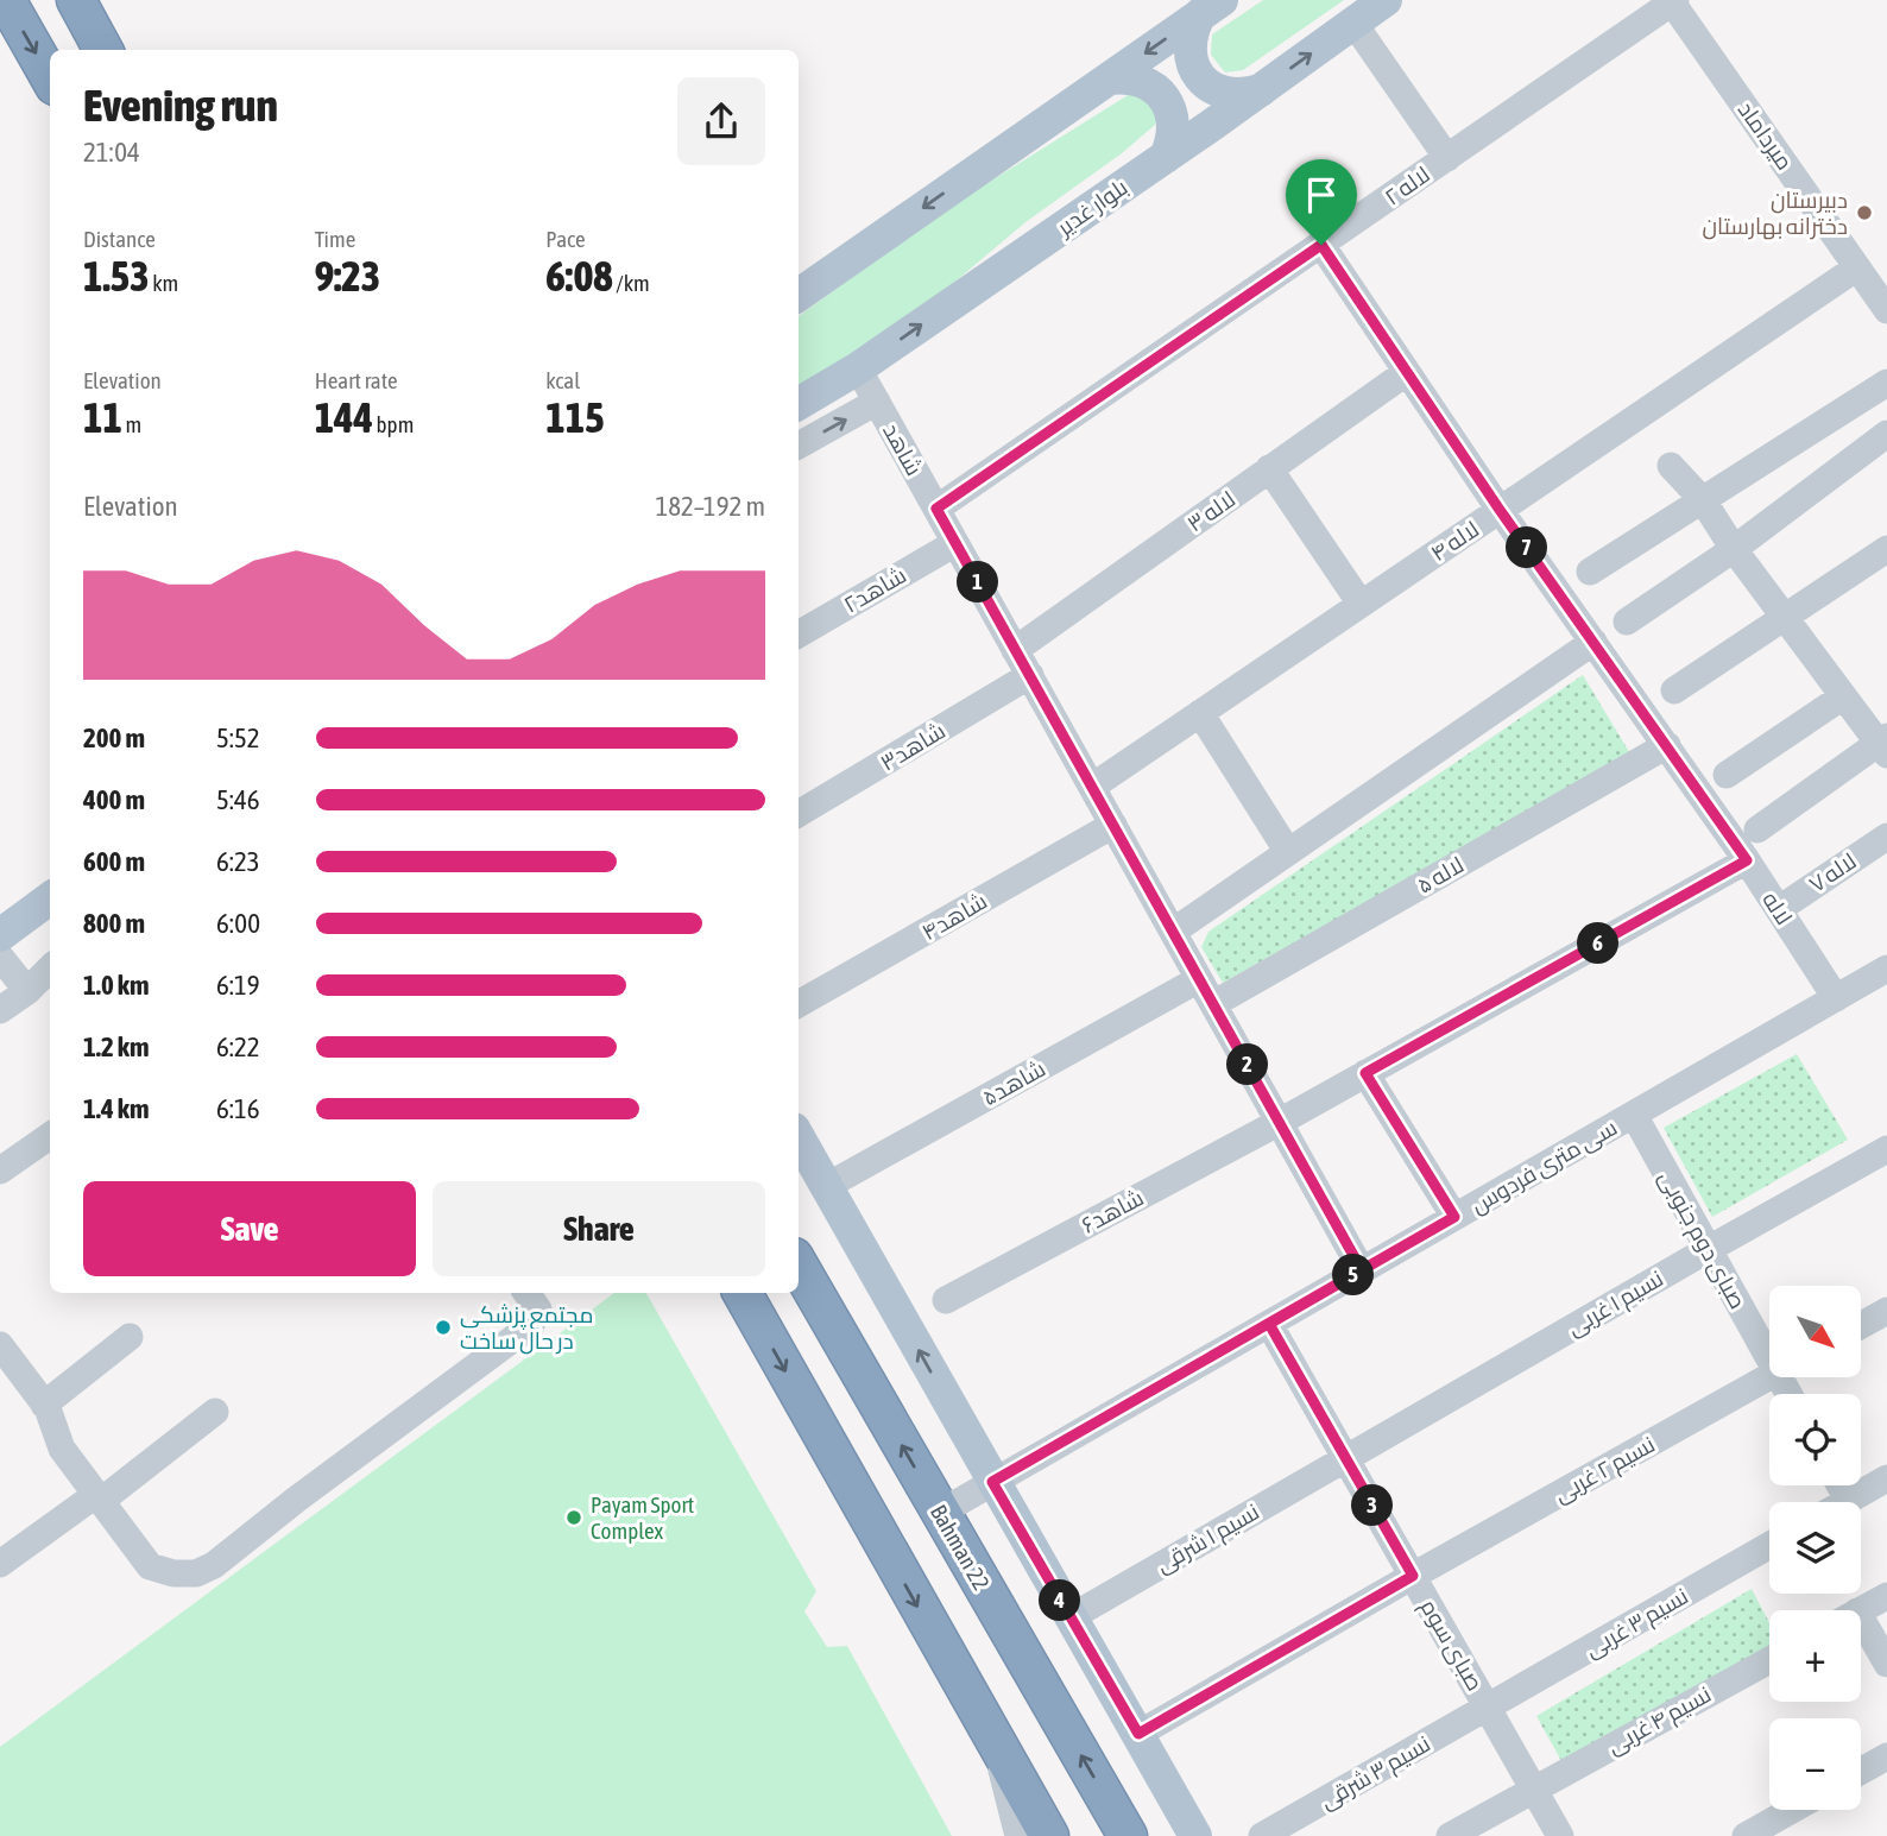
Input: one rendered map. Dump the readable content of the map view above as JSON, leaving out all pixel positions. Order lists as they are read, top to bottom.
{
  "streets": {
    "highway": ["Bahman 22"],
    "main road": ["بلوار غدیر"],
    "street": [
      "میرداماد",
      "لاله ۲",
      "شاهد",
      "لاله ۳",
      "لاله ۴",
      "شاهد۲",
      "شاهد۳",
      "لاله ۷",
      "لاله ۵",
      "لاله",
      "شاهد۴",
      "شاهد۵",
      "سی متری فردوس",
      "شاهد۶",
      "صبای دوم جنوبی",
      "نسیم ۱ غربی",
      "نسیم ۲ غربی",
      "نسیم ۱ شرقی",
      "نسیم ۳ غربی",
      "صبای سوم",
      "نسیم ۴ غربی",
      "نسیم ۳ شرقی"
    ]
  },
  "crossings": [
    ["میرداماد", "لاله ۲"],
    ["میرداماد", "لاله ۴"],
    ["لاله ۲", "شاهد"],
    ["لاله ۲", "لاله"],
    ["بلوار غدیر", "شاهد"],
    ["شاهد", "لاله ۳"],
    ["شاهد", "لاله ۴"],
    ["شاهد", "شاهد۲"],
    ["شاهد", "شاهد۳"],
    ["شاهد", "لاله ۵"],
    ["شاهد", "شاهد۴"],
    ["شاهد", "شاهد۵"],
    ["شاهد", "سی متری فردوس"],
    ["شاهد", "شاهد۶"],
    ["لاله ۳", "لاله"],
    ["لاله ۴", "لاله"],
    ["لاله ۷", "لاله"],
    ["لاله ۵", "لاله"],
    ["لاله", "سی متری فردوس"],
    ["لاله", "شاهد۶"],
    ["سی متری فردوس", "صبای دوم جنوبی"],
    ["سی متری فردوس", "Bahman 22"],
    ["سی متری فردوس", "صبای سوم"],
    ["صبای دوم جنوبی", "نسیم ۱ غربی"],
    ["نسیم ۱ غربی", "نسیم ۱ شرقی"],
    ["نسیم ۱ غربی", "صبای سوم"],
    ["نسیم ۲ غربی", "صبای سوم"],
    ["نسیم ۱ شرقی", "صبای سوم"],
    ["نسیم ۳ غربی", "صبای سوم"],
    ["نسیم ۳ غربی", "نسیم ۳ شرقی"],
    ["صبای سوم", "نسیم ۴ غربی"],
    ["صبای سوم", "نسیم ۳ شرقی"]
  ],
  "places": ["دبیرستان دخترانه بهارستان", "مجتمع پزشکی در حال ساخت", "Payam Sport Complex"],
  "north": "bottom right",
  "page": {
    "heading": ["Evening run", "21:04"],
    "stats": [
      ["Distance", "1.53 km"],
      ["Time", "9:23"],
      ["Pace", "6:08 /km"],
      ["Elevation", "11 m"],
      ["Heart rate", "144 bpm"],
      ["kcal", "115"]
    ],
    "chart": ["Elevation", "182–192 m"],
    "pins": [
      "7",
      "1",
      "6",
      "2",
      "5",
      "3",
      "4"
    ],
    "list": [
      {
        "name": "200 m",
        "note": "5:52"
      },
      {
        "name": "400 m",
        "note": "5:46"
      },
      {
        "name": "600 m",
        "note": "6:23"
      },
      {
        "name": "800 m",
        "note": "6:00"
      },
      {
        "name": "1.0 km",
        "note": "6:19"
      },
      {
        "name": "1.2 km",
        "note": "6:22"
      },
      {
        "name": "1.4 km",
        "note": "6:16"
      }
    ],
    "buttons": ["Save", "Share"],
    "map_buttons": ["+", "−"]
  }
}
